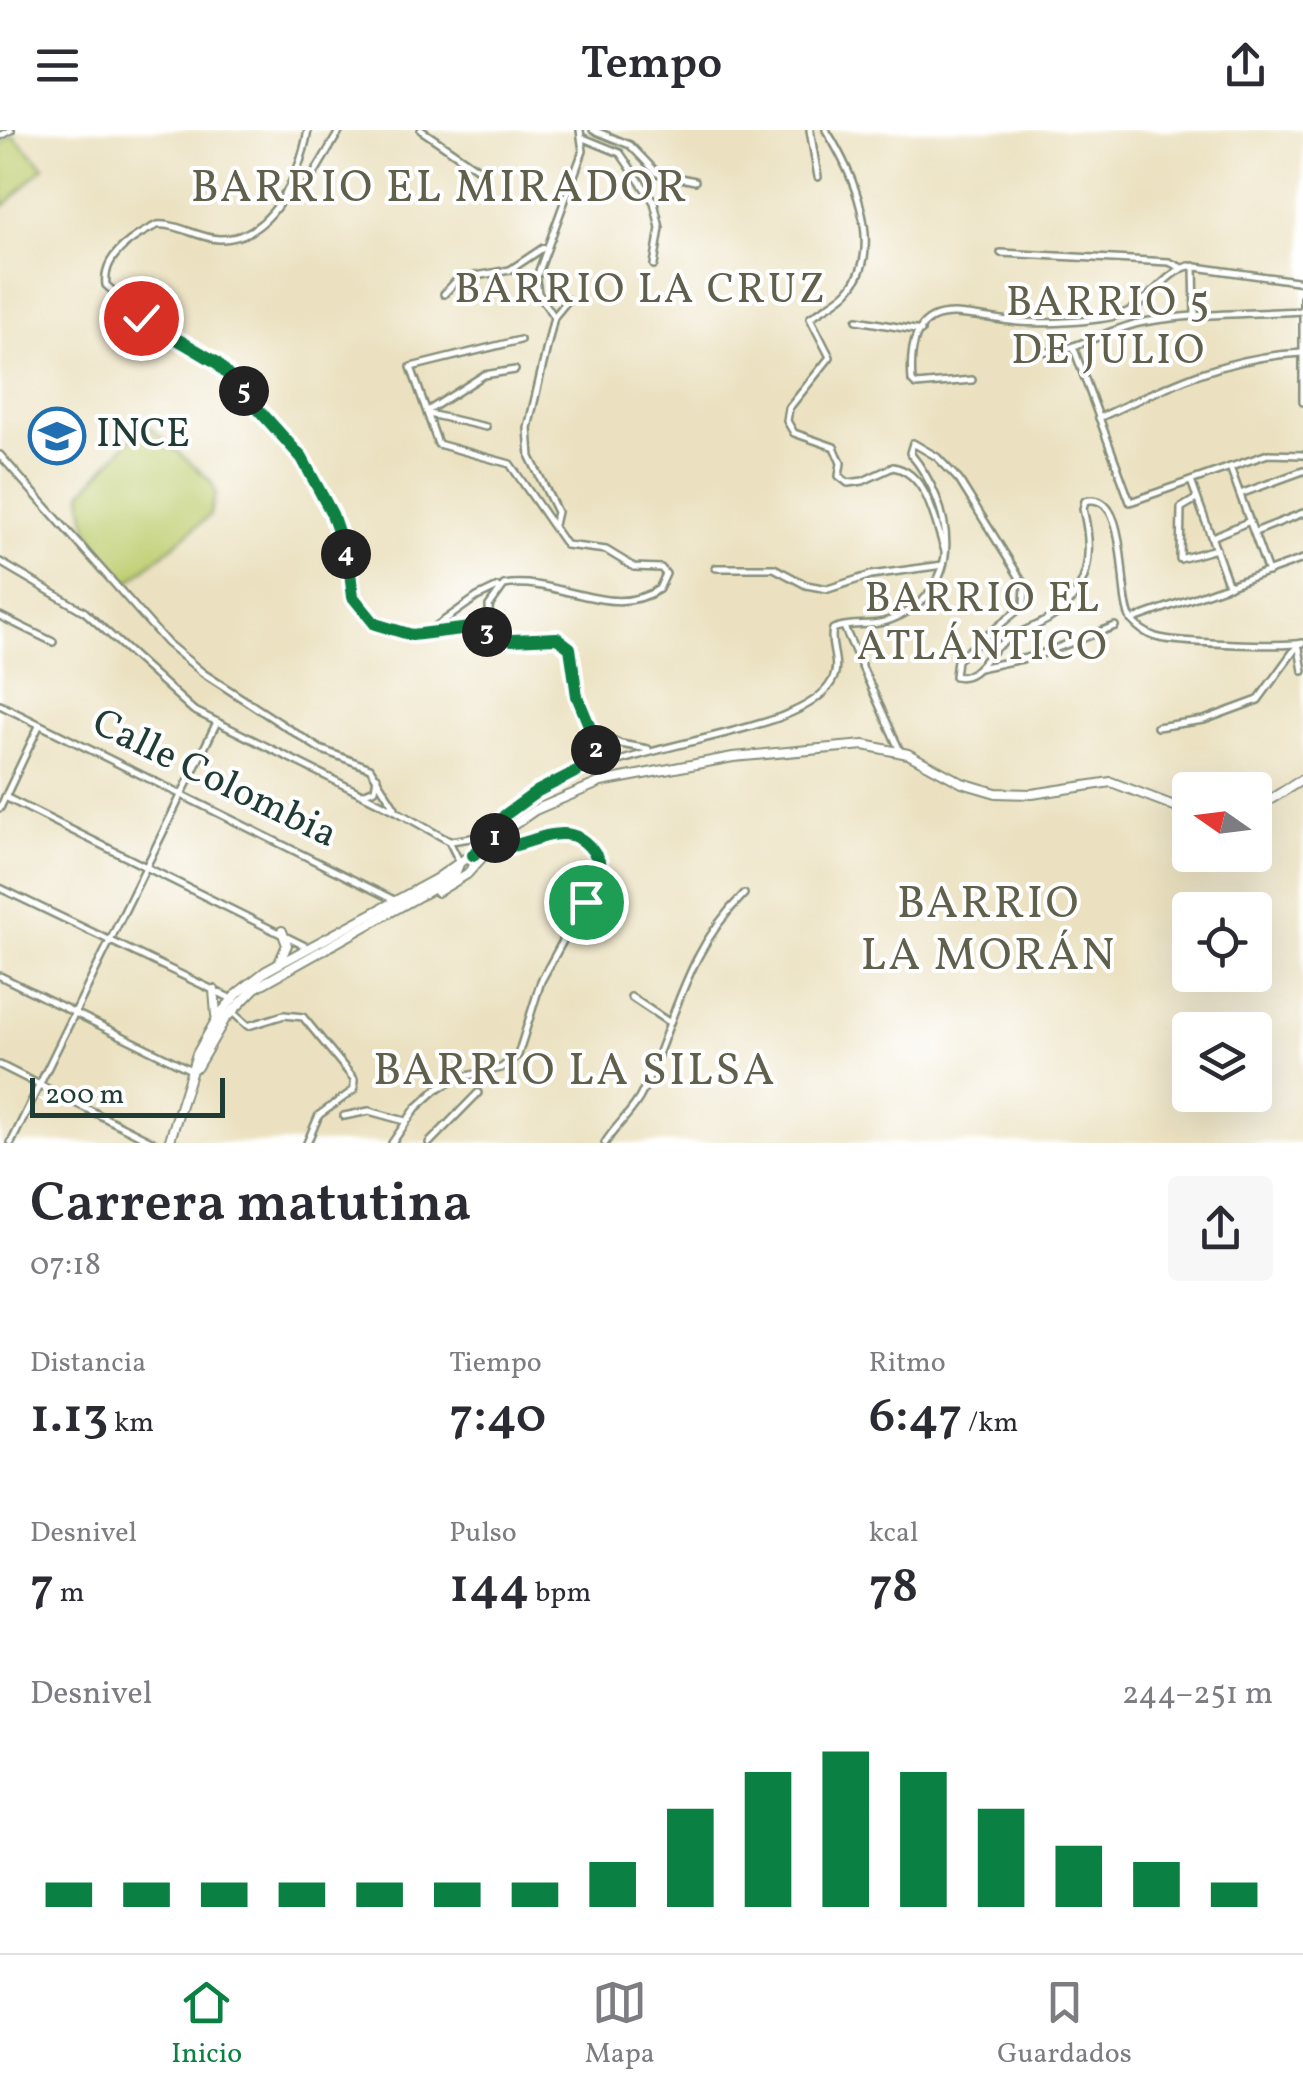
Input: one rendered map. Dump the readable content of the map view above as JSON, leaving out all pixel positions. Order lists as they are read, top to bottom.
{
  "streets": {
    "street": ["Calle Colombia"]
  },
  "districts": [
    "BARRIO EL MIRADOR",
    "BARRIO LA CRUZ",
    "BARRIO 5 DE JULIO",
    "BARRIO EL ATLÁNTICO",
    "BARRIO LA MORÁN",
    "BARRIO LA SILSA"
  ],
  "places": {
    "school or university": ["INCE"]
  },
  "scale_bar": "200 m",
  "north": "left",
  "page": {
    "header": "Tempo",
    "pins": [
      "5",
      "4",
      "3",
      "2",
      "1"
    ],
    "scale": "200 m",
    "heading": ["Carrera matutina", "07:18"],
    "stats": [
      ["Distancia", "1.13 km"],
      ["Tiempo", "7:40"],
      ["Ritmo", "6:47 /km"],
      ["Desnivel", "7 m"],
      ["Pulso", "144 bpm"],
      ["kcal", "78"]
    ],
    "chart": ["Desnivel", "244–251 m"],
    "tabs": ["Inicio", "Mapa", "Guardados"]
  }
}
